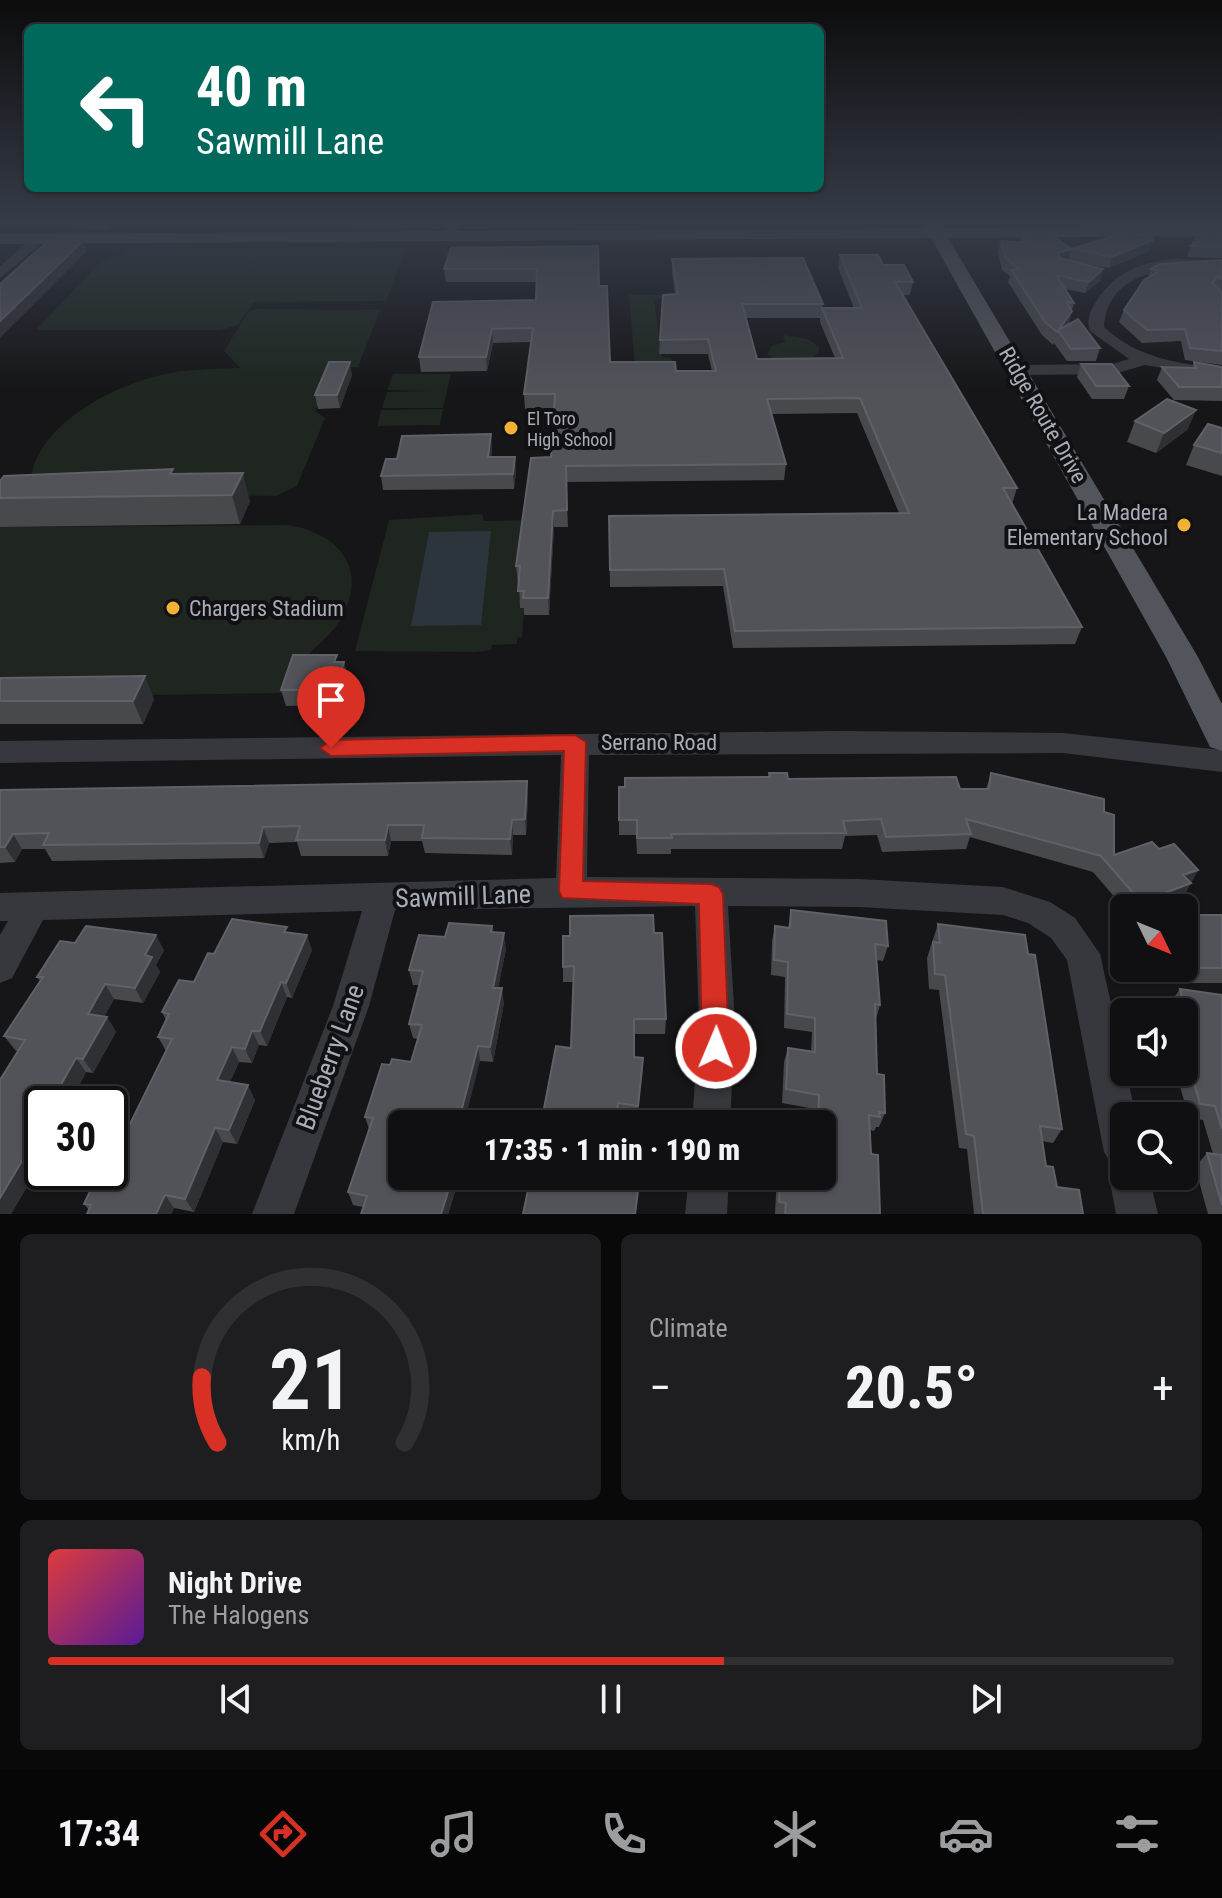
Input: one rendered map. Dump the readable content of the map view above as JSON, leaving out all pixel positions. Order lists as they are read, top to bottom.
{
  "streets": {
    "main road": ["Ridge Route Drive"],
    "street": ["Serrano Road", "Sawmill Lane", "Blueberry Lane"]
  },
  "crossings": [
    ["Sawmill Lane", "Blueberry Lane"]
  ],
  "places": ["El Toro High School", "La Madera Elementary School", "Chargers Stadium"],
  "north": "bottom right",
  "page": {
    "turn": ["40 m", "Sawmill Lane"],
    "limit": "30",
    "trip": "17:35 · 1 min · 190 m",
    "tile": "Climate",
    "heat": ["−", "20.5°", "+"],
    "song": ["Night Drive", "The Halogens"],
    "tabs": "17:34",
    "gauge": ["21", "km/h"]
  }
}
